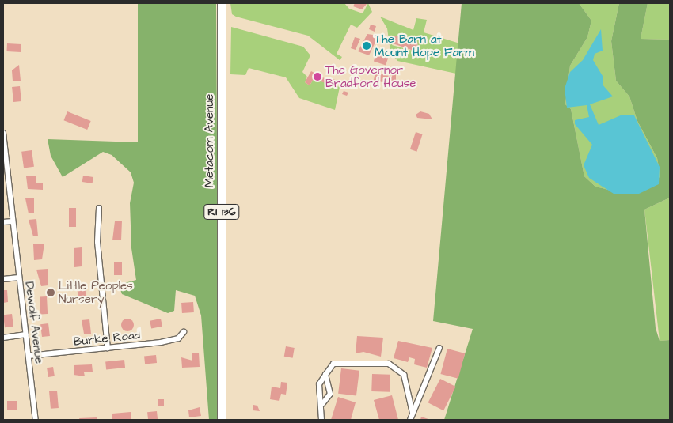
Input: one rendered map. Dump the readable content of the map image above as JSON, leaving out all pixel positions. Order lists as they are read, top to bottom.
{
  "streets": {
    "main road": ["Metacom Avenue", "RI 136"],
    "street": ["Dewolf Avenue", "Burke Road"]
  },
  "crossings": [
    ["Dewolf Avenue", "Burke Road"]
  ],
  "places": ["The Barn at Mount Hope Farm", "The Governor Bradford House", "Little Peoples Nursery"]
}
